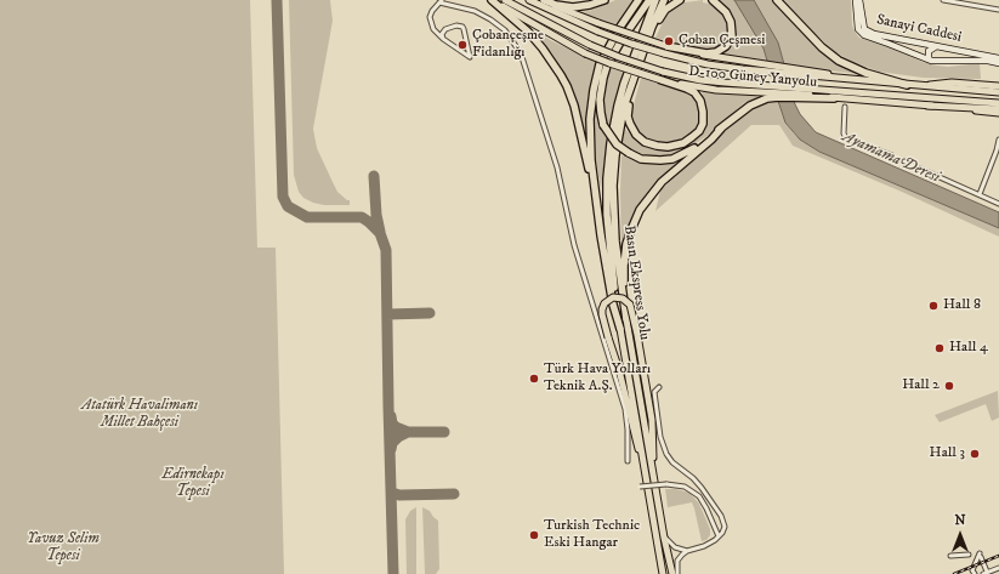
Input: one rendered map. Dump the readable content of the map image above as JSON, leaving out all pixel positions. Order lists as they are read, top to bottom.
{
  "streets": {
    "highway": ["Basın Ekspress Yolu"],
    "main road": ["Sanayi Caddesi", "D-100 Güney Yanyolu"]
  },
  "water": ["Ayamama Deresi"],
  "parks": ["Atatürk Havalimanı Millet Bahçesi", "Edirnekapı Tepesi", "Yavuz Selim Tepesi"],
  "places": [
    "Çoban Çeşmesi",
    "Çobançeşme Fidanlığı",
    "Hall 8",
    "Hall 4",
    "Türk Hava Yolları Teknik A.Ş.",
    "Hall 2",
    "Hall 3",
    "Turkish Technic Eski Hangar"
  ],
  "north": "top"
}
